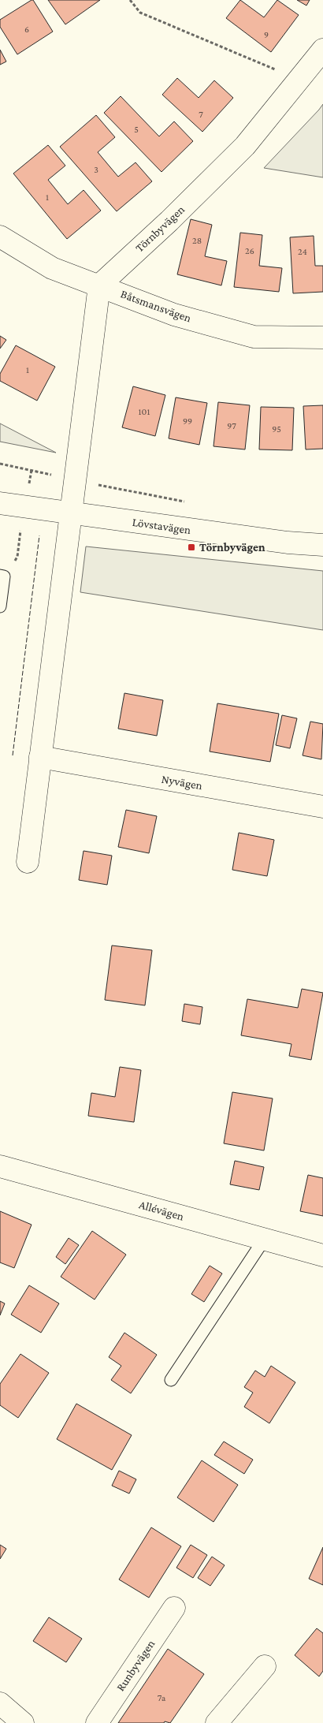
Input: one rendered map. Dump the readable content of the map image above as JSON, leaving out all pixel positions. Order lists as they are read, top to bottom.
{
  "streets": {
    "street": [
      "Törnbyvägen",
      "Båtsmansvägen",
      "Lövstavägen",
      "Nyvägen",
      "Allévägen",
      "Runbyvägen"
    ]
  },
  "crossings": [
    ["Törnbyvägen", "Båtsmansvägen"]
  ],
  "places": {
    "transit": ["Törnbyvägen"]
  },
  "house_numbers": [
    "6",
    "9",
    "7",
    "5",
    "3",
    "1",
    "28",
    "26",
    "24",
    "1",
    "101",
    "99",
    "97",
    "95",
    "7a"
  ]
}
